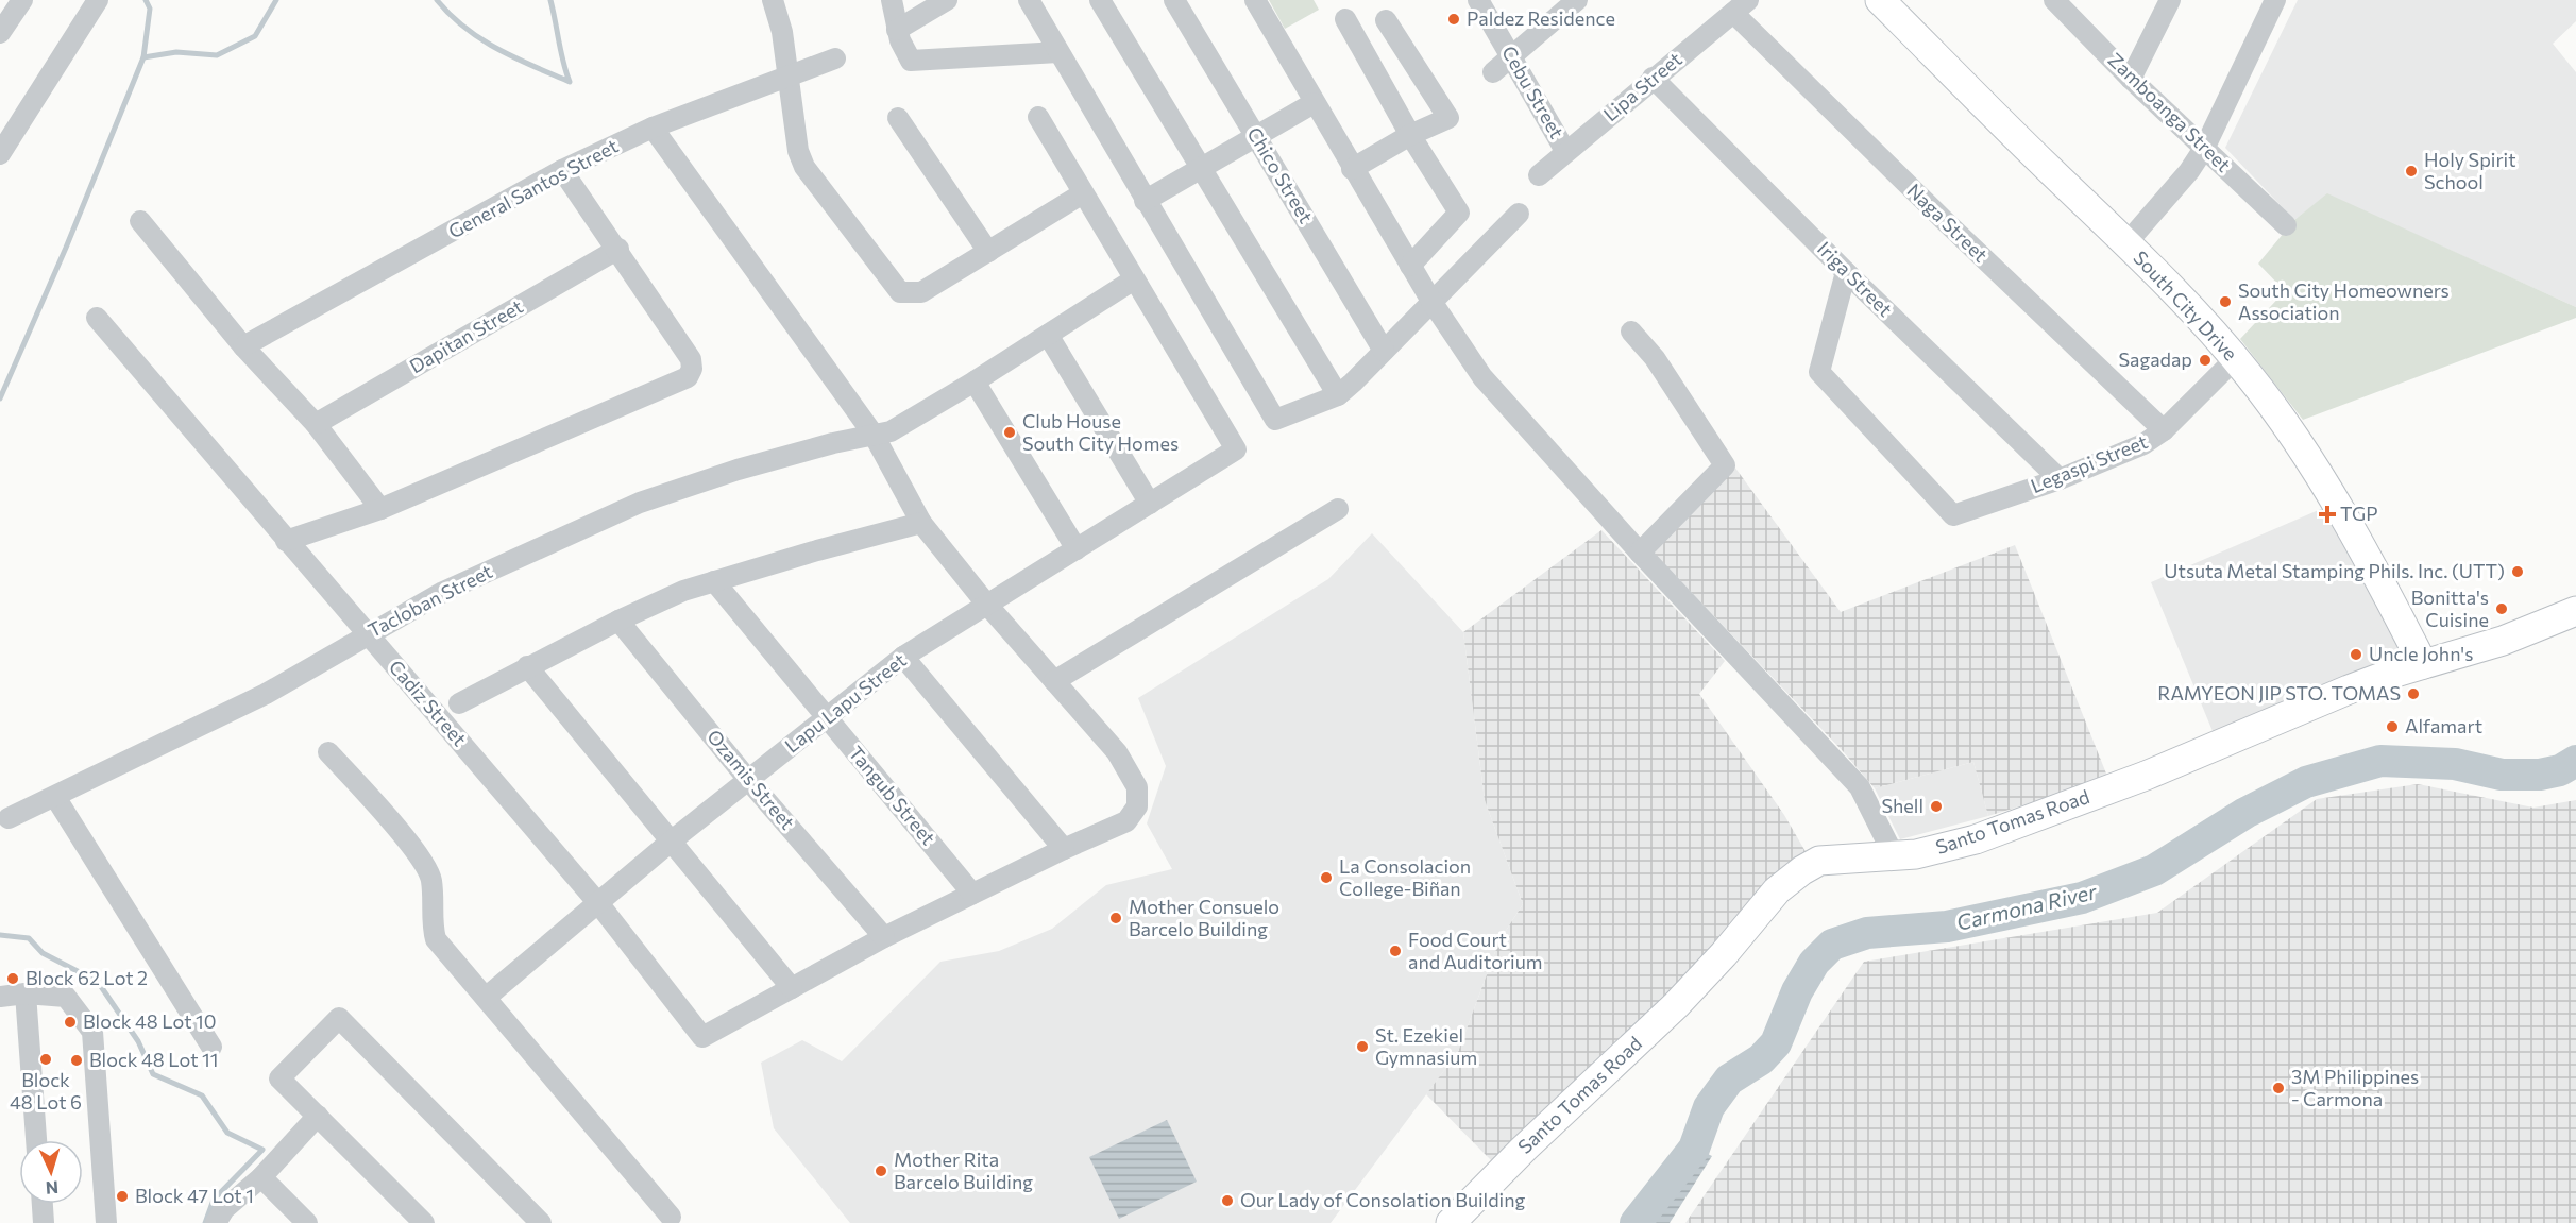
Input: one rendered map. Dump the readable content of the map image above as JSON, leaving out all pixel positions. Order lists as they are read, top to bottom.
{
  "streets": {
    "street": [
      "Lipa Street",
      "Cebu Street",
      "Zamboanga Street",
      "Chico Street",
      "General Santos Street",
      "Naga Street",
      "Iriga Street",
      "South City Drive",
      "Dapitan Street",
      "Legaspi Street",
      "Tacloban Street",
      "Cadiz Street",
      "Lapu Lapu Street",
      "Ozamis Street",
      "Tangub Street",
      "Santo Tomas Road"
    ]
  },
  "crossings": [
    ["Lipa Street", "Cebu Street"],
    ["Lipa Street", "Naga Street"],
    ["Lipa Street", "Iriga Street"],
    ["Naga Street", "Legaspi Street"],
    ["Iriga Street", "Legaspi Street"],
    ["South City Drive", "Legaspi Street"],
    ["South City Drive", "Santo Tomas Road"],
    ["Tacloban Street", "Cadiz Street"],
    ["Tacloban Street", "Lapu Lapu Street"],
    ["Cadiz Street", "Lapu Lapu Street"],
    ["Lapu Lapu Street", "Ozamis Street"],
    ["Lapu Lapu Street", "Tangub Street"]
  ],
  "water": ["Carmona River"],
  "places": {
    "other": [
      "Paldez Residence",
      "Holy Spirit School",
      "South City Homeowners Association",
      "Sagadap",
      "Club House South City Homes",
      "Utsuta Metal Stamping Phils. Inc. (UTT)",
      "Bonitta's Cuisine",
      "Uncle John's",
      "RAMYEON JIP STO. TOMAS",
      "Alfamart",
      "Shell",
      "La Consolacion College-Biñan",
      "Mother Consuelo Barcelo Building",
      "Food Court and Auditorium",
      "Block 62 Lot 2",
      "Block 48 Lot 10",
      "St. Ezekiel Gymnasium",
      "Block 48 Lot 6",
      "Block 48 Lot 11",
      "3M Philippines - Carmona",
      "Mother Rita Barcelo Building",
      "Block 47 Lot 1",
      "Our Lady of Consolation Building"
    ],
    "health": ["TGP"]
  },
  "north": "bottom"
}
